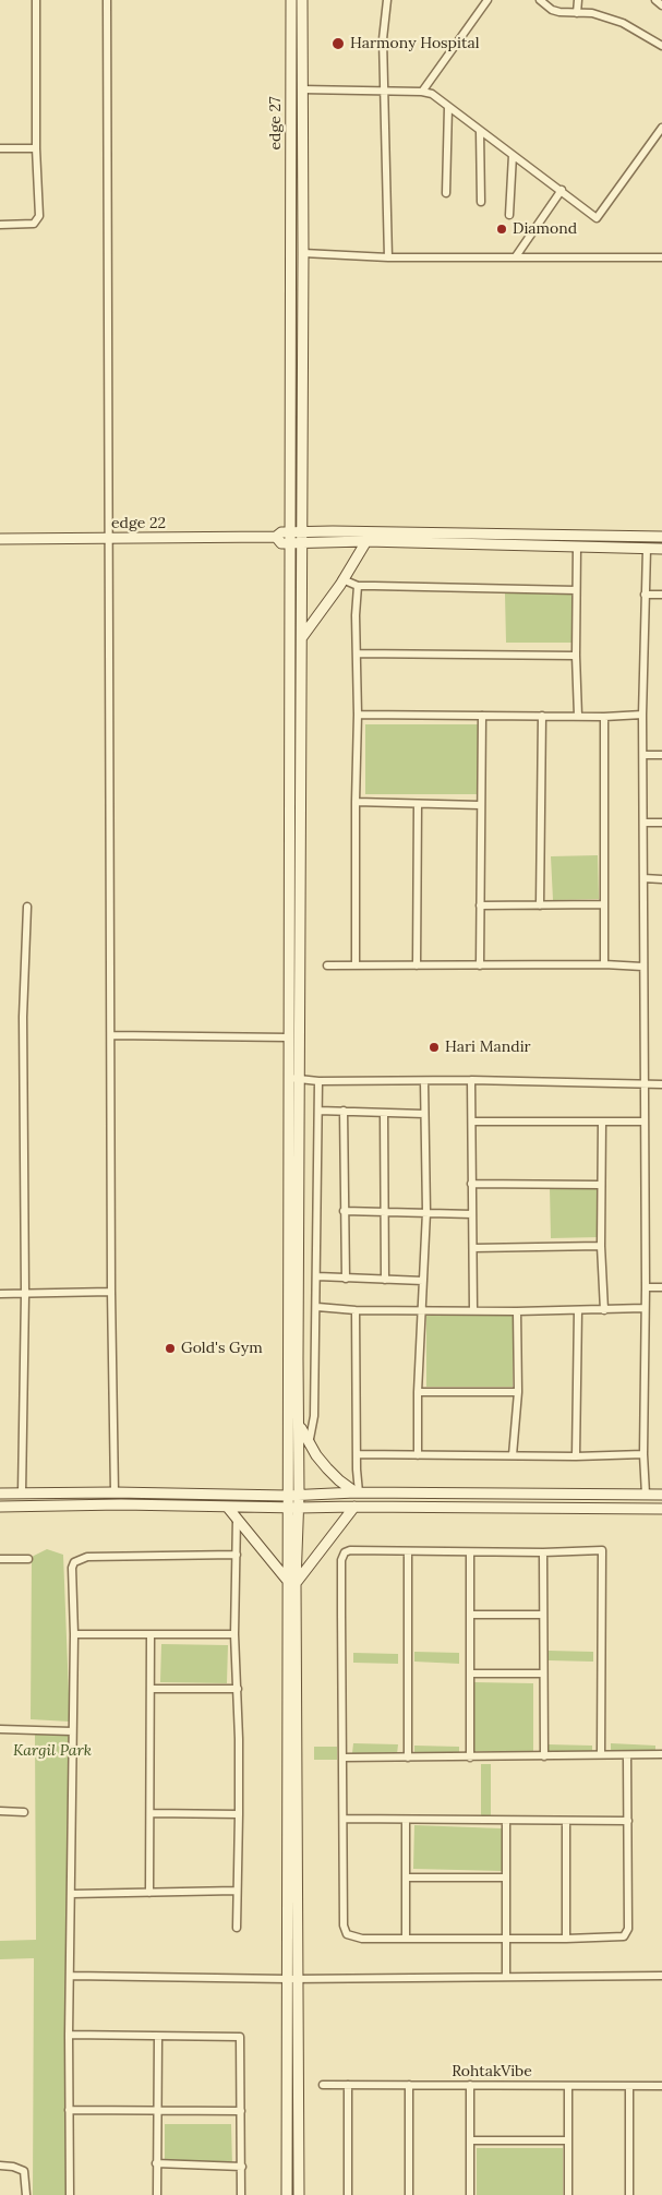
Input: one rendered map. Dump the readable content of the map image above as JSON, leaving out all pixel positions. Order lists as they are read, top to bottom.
{
  "streets": {
    "main road": ["edge 27", "edge 22"],
    "street": ["RohtakVibe"]
  },
  "parks": ["Kargil Park"],
  "places": [
    "Harmony Hospital",
    "Diamond",
    "Hari Mandir",
    "Gold's Gym"
  ]
}
